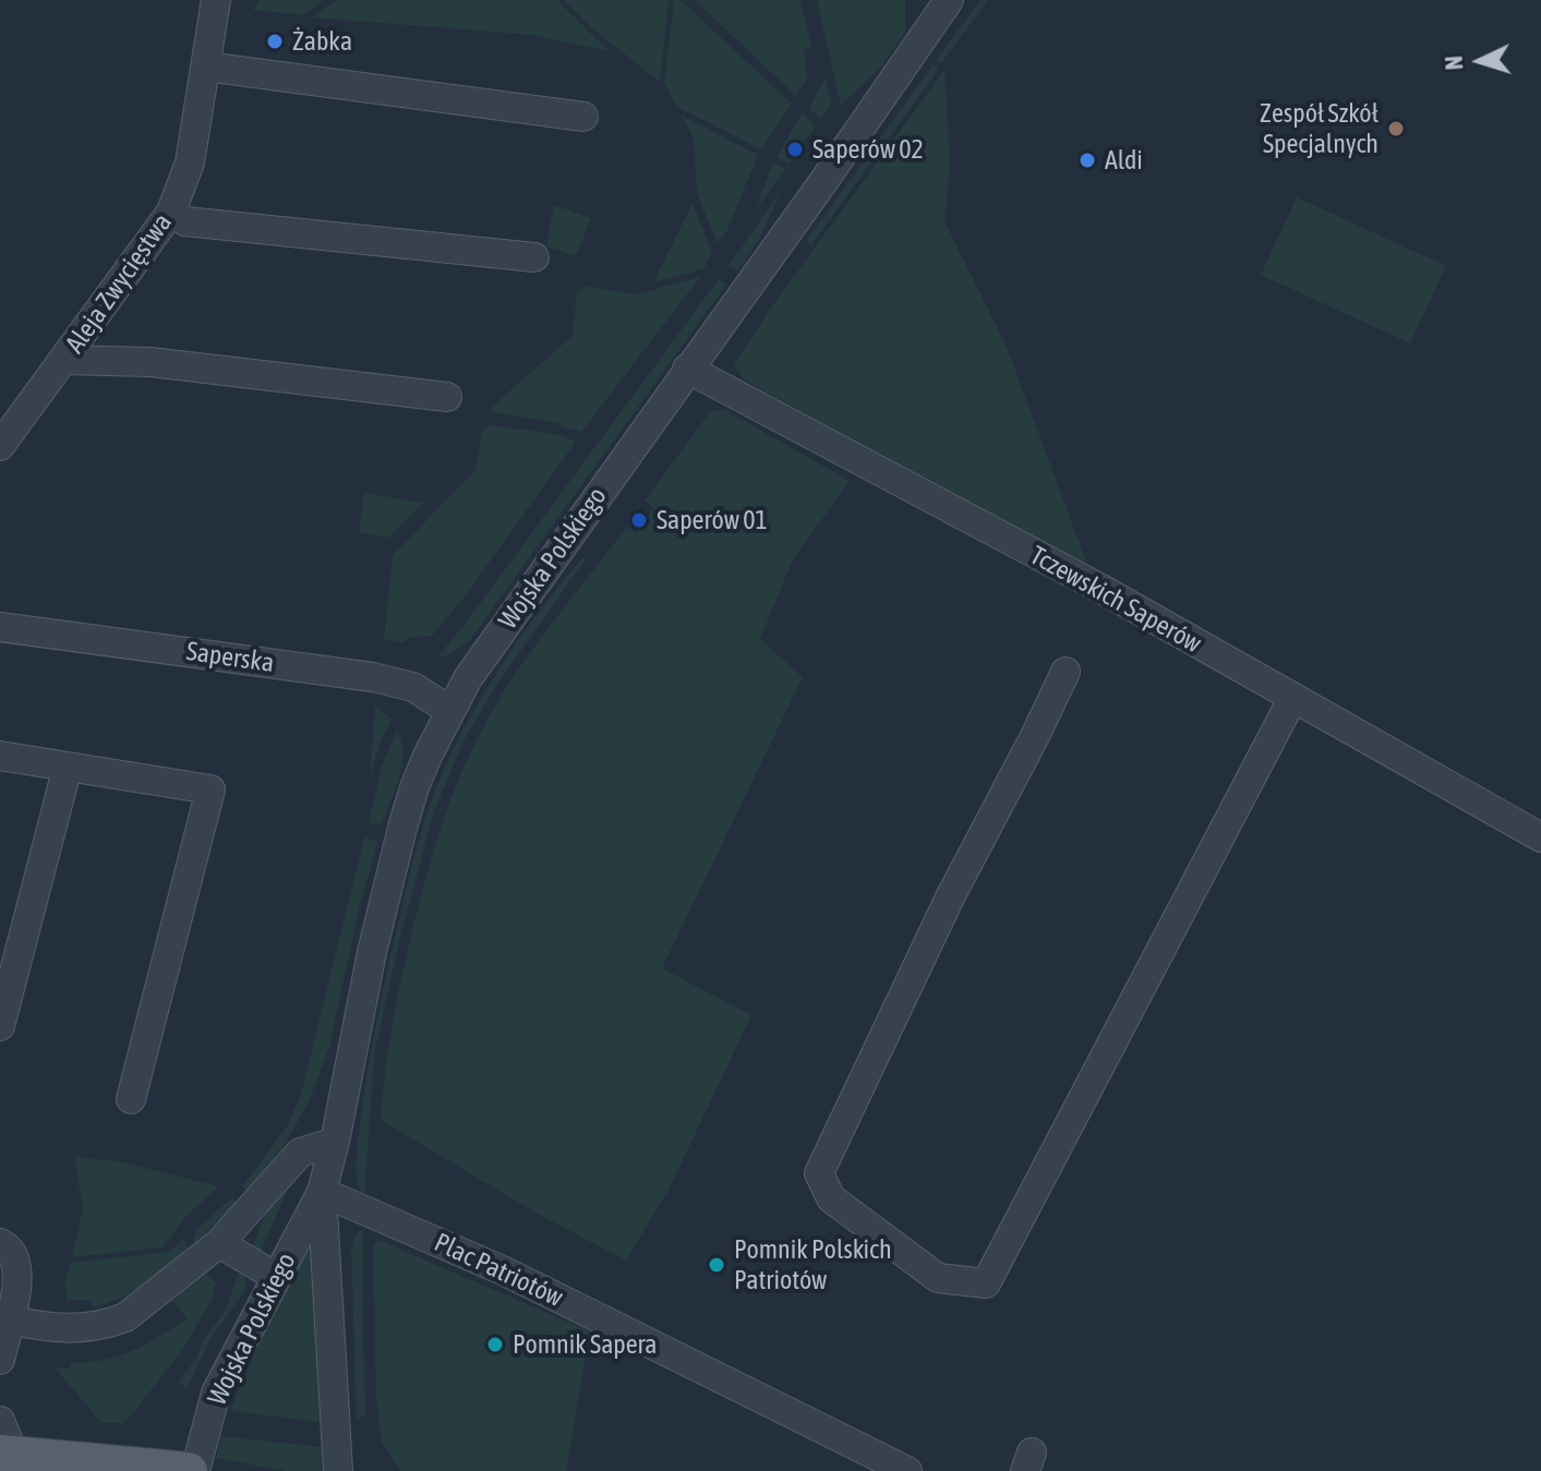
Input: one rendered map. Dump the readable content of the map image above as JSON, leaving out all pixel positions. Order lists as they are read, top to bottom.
{
  "streets": {
    "street": [
      "Aleja Zwycięstwa",
      "Wojska Polskiego",
      "Tczewskich Saperów",
      "Saperska",
      "Plac Patriotów"
    ]
  },
  "crossings": [
    ["Wojska Polskiego", "Tczewskich Saperów"],
    ["Wojska Polskiego", "Saperska"],
    ["Wojska Polskiego", "Plac Patriotów"]
  ],
  "places": [
    "Żabka",
    "Zespół Szkół Specjalnych",
    "Saperów 02",
    "Aldi",
    "Saperów 01",
    "Pomnik Polskich Patriotów",
    "Pomnik Sapera"
  ],
  "north": "left"
}
